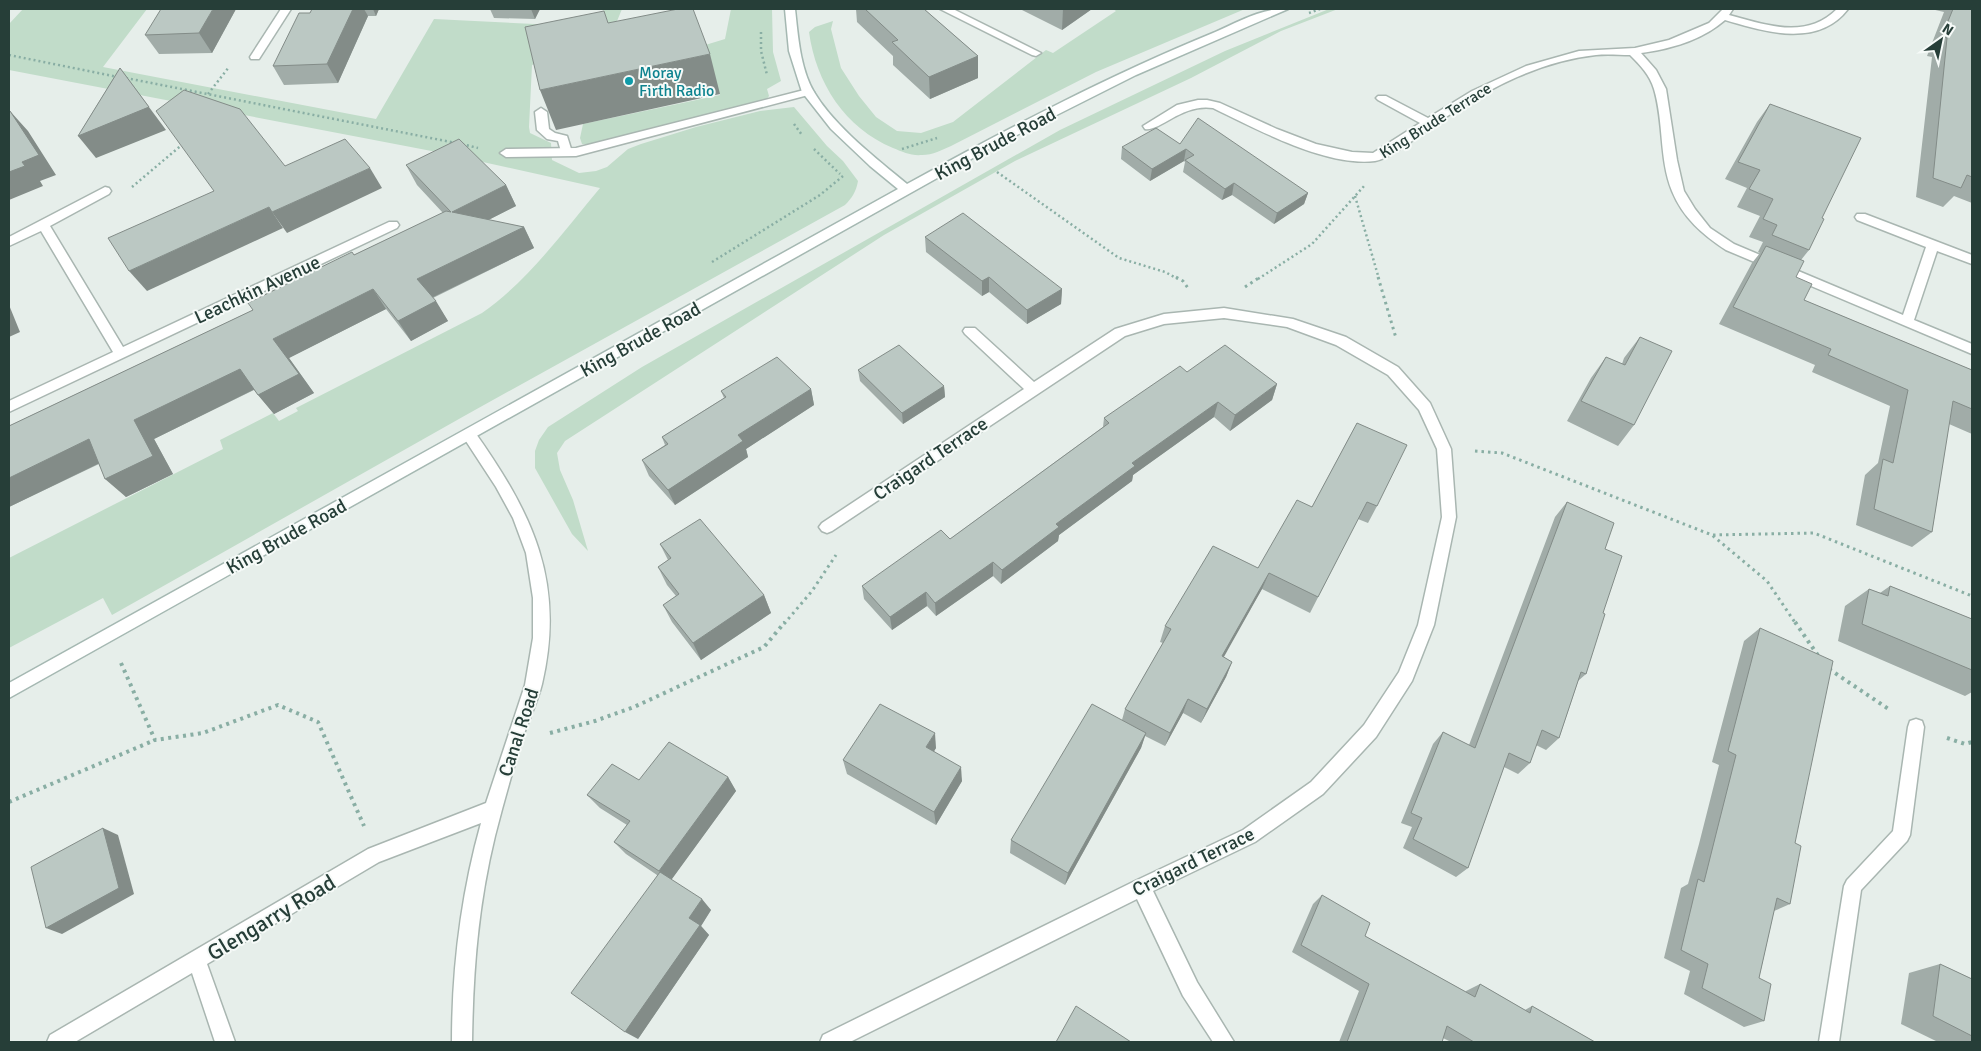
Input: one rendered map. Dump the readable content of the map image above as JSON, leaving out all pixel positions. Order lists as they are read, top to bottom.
{
  "streets": {
    "street": [
      "King Brude Terrace",
      "King Brude Road",
      "Leachkin Avenue",
      "Craigard Terrace",
      "Canal Road",
      "Glengarry Road"
    ]
  },
  "crossings": [
    ["King Brude Road", "Canal Road"],
    ["Canal Road", "Glengarry Road"]
  ],
  "places": ["Moray Firth Radio"],
  "north": "top right"
}
